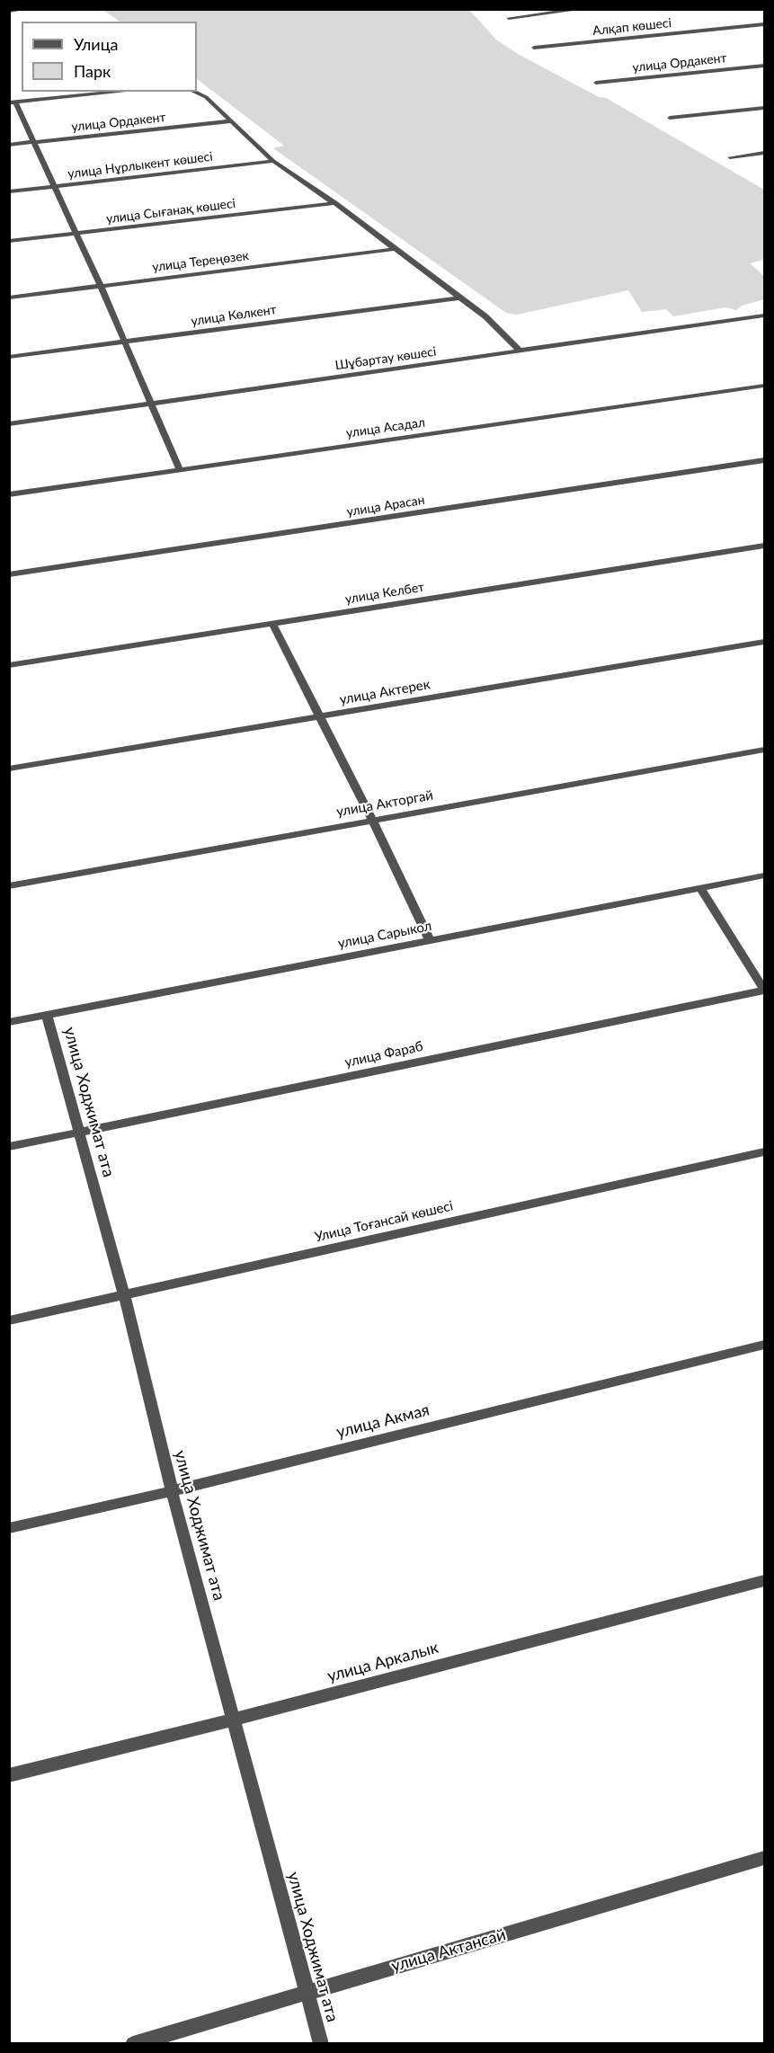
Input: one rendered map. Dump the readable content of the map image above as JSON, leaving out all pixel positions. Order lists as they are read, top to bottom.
{
  "streets": {
    "street": [
      "Алқап көшесі",
      "улица Ордакент",
      "улица Нұрлыкент көшесі",
      "улица Сығанақ көшесі",
      "улица Тереңөзек",
      "улица Көлкент",
      "Шұбартау көшесі",
      "улица Асадал",
      "улица Арасан",
      "улица Келбет",
      "улица Актерек",
      "улица Акторгай",
      "улица Сарыкол",
      "улица Фараб",
      "улица Ходжимат ата",
      "Улица Тоғансай көшесі",
      "улица Акмая",
      "улица Аркалык",
      "улица Актансай"
    ]
  },
  "crossings": [
    ["улица Сарыкол", "улица Ходжимат ата"],
    ["улица Фараб", "улица Ходжимат ата"],
    ["улица Ходжимат ата", "Улица Тоғансай көшесі"],
    ["улица Ходжимат ата", "улица Акмая"],
    ["улица Ходжимат ата", "улица Аркалык"],
    ["улица Ходжимат ата", "улица Актансай"]
  ],
  "legend": ["Улица", "Парк"]
}
